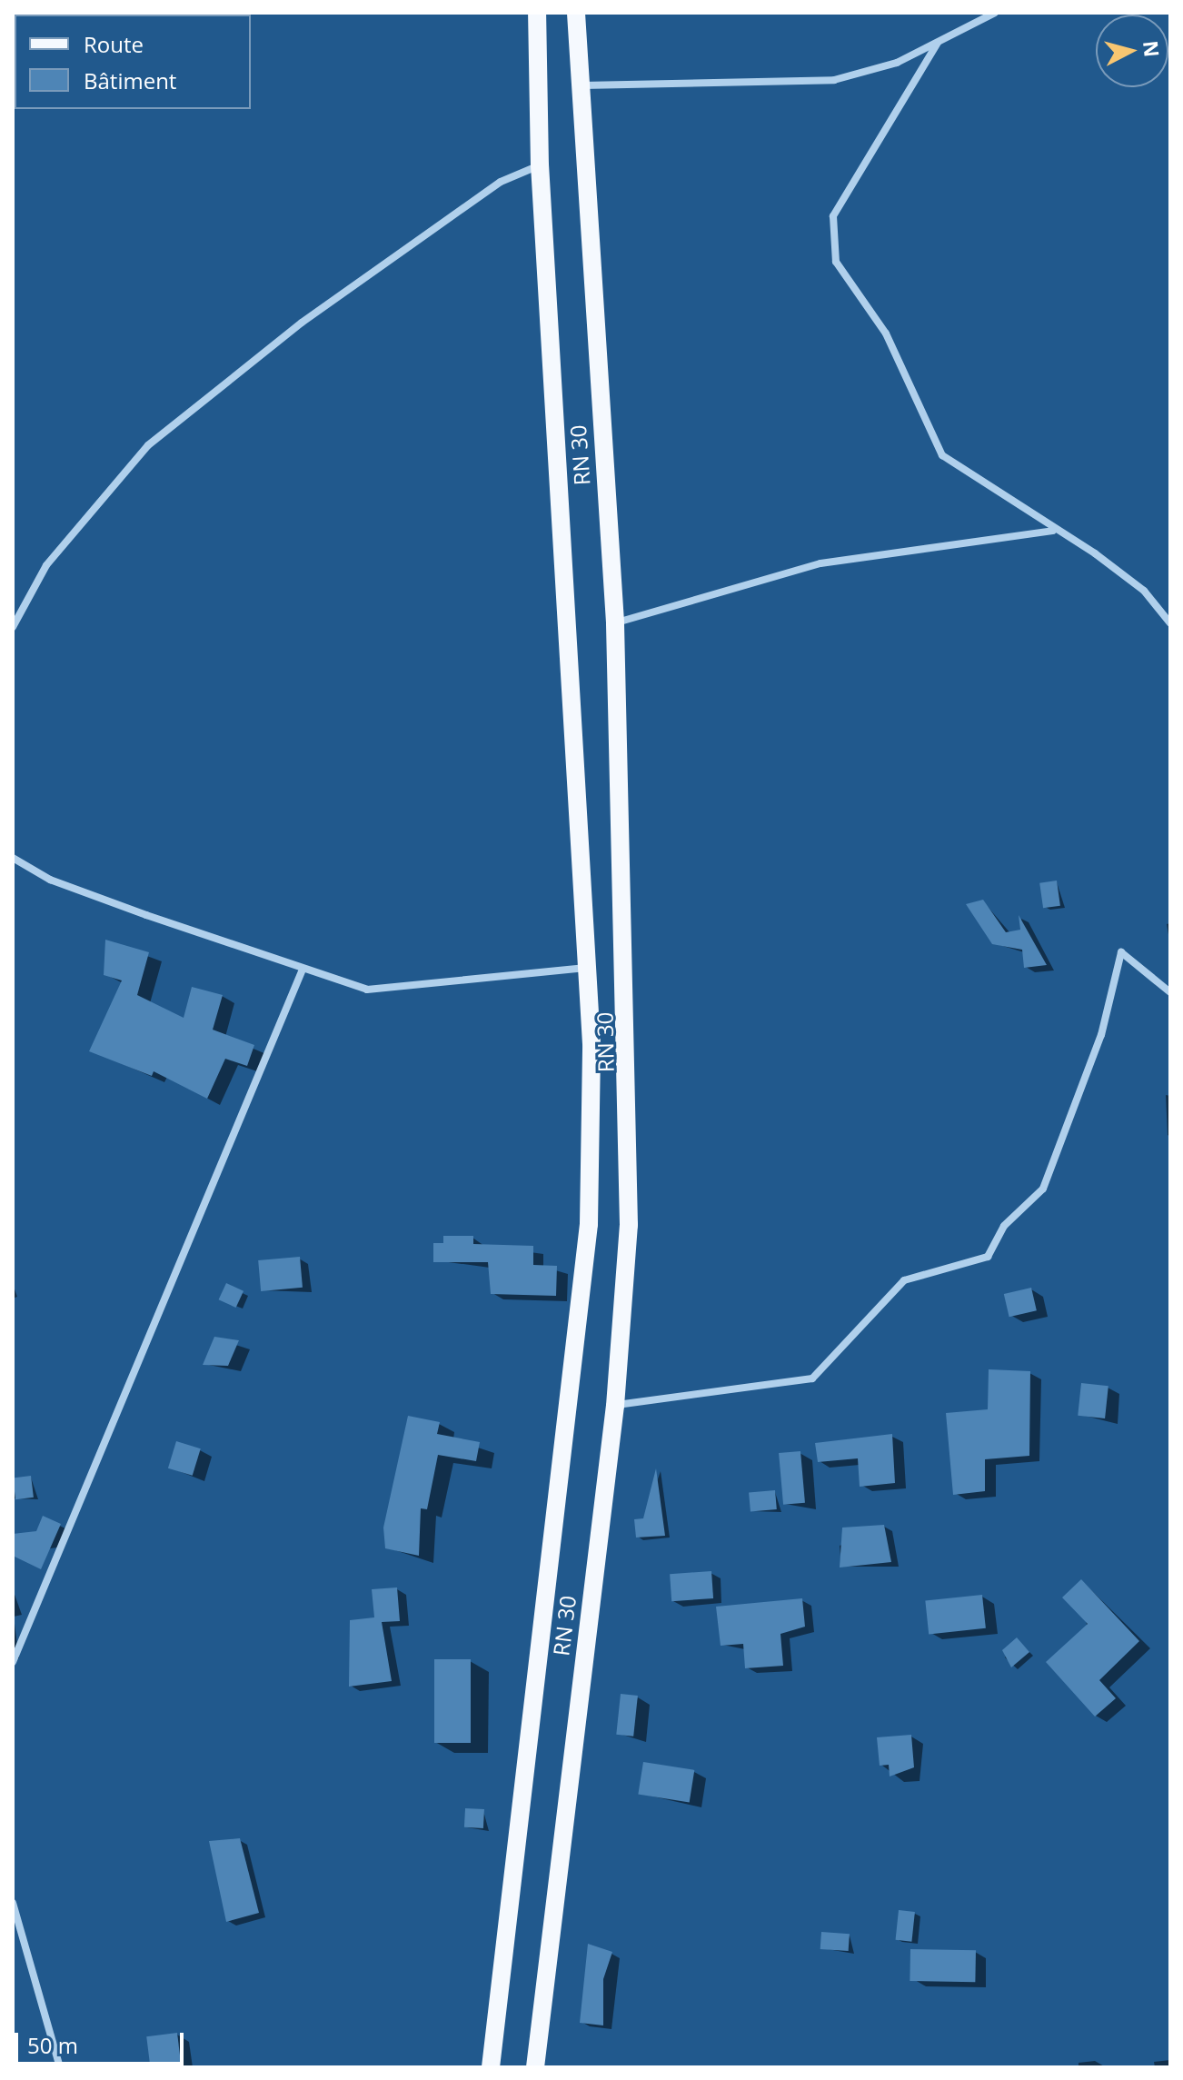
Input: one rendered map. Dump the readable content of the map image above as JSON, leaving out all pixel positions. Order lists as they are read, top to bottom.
{
  "streets": {
    "main road": ["RN 30"]
  },
  "legend": ["Route", "Bâtiment"],
  "scale_bar": "50 m",
  "north": "right"
}
